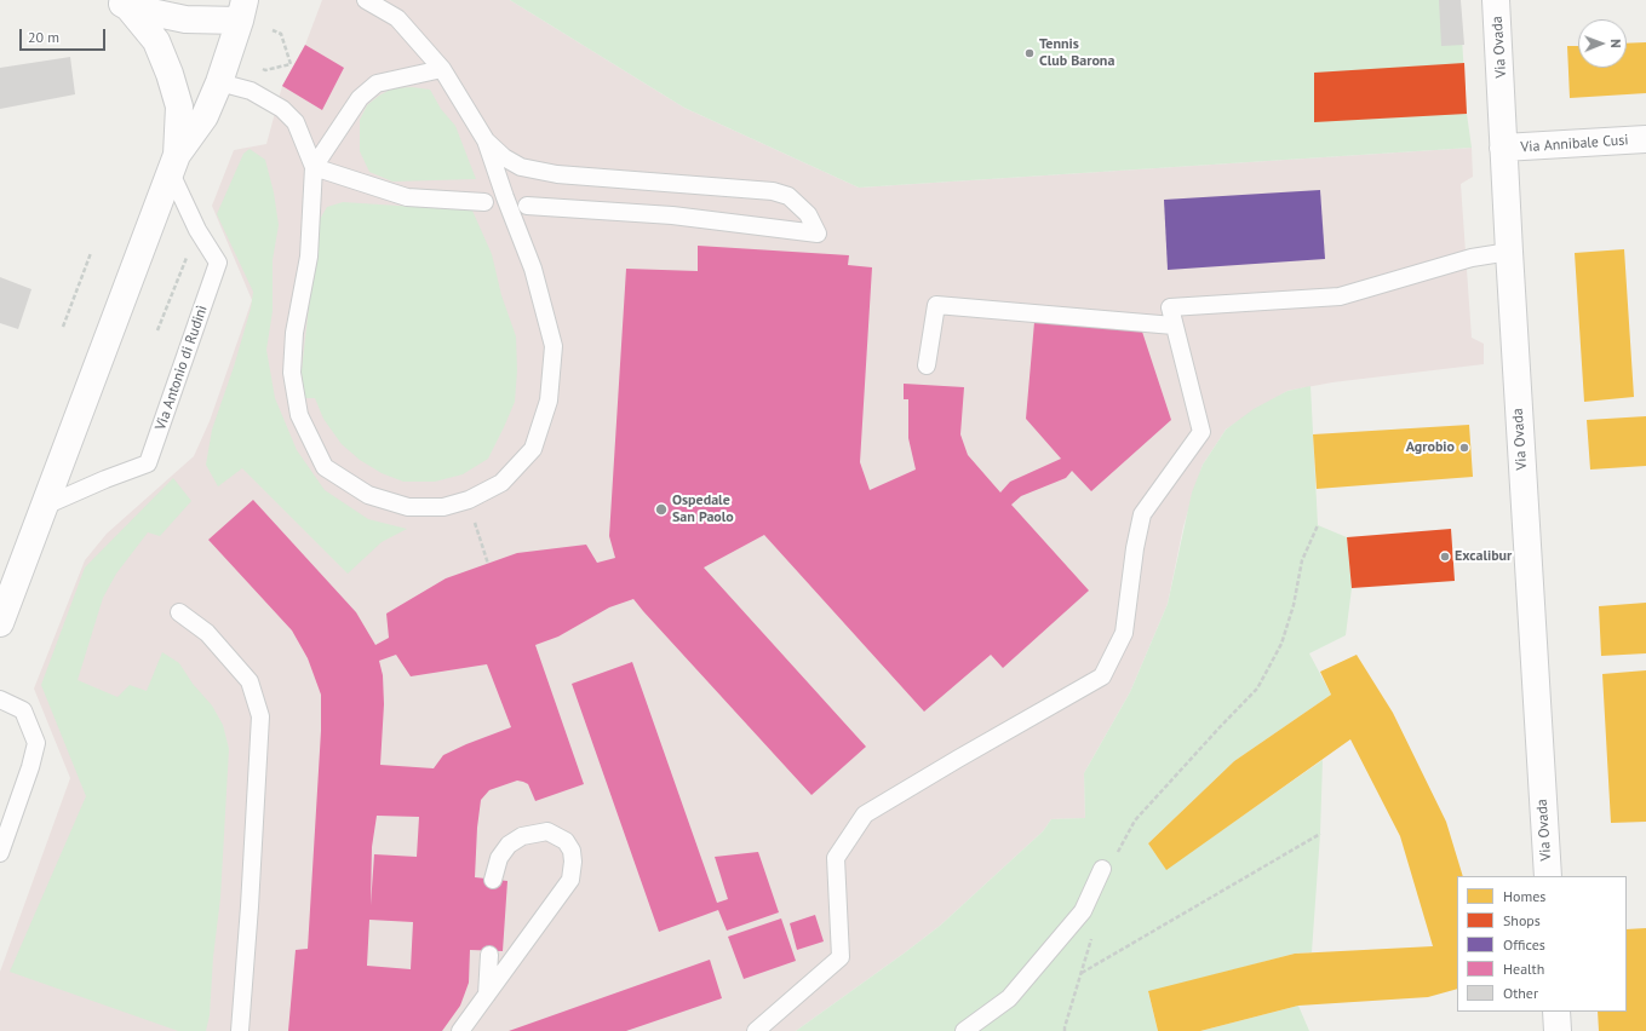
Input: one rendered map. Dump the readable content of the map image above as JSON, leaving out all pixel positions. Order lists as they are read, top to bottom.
{
  "streets": {
    "street": ["Via Ovada", "Via Annibale Cusi", "Via Antonio di Rudinì"]
  },
  "crossings": [
    ["Via Ovada", "Via Annibale Cusi"]
  ],
  "places": [
    "Tennis Club Barona",
    "Agrobio",
    "Ospedale San Paolo",
    "Excalibur"
  ],
  "legend": [
    "Homes",
    "Shops",
    "Offices",
    "Health",
    "Other"
  ],
  "scale_bar": "20 m",
  "north": "right"
}
